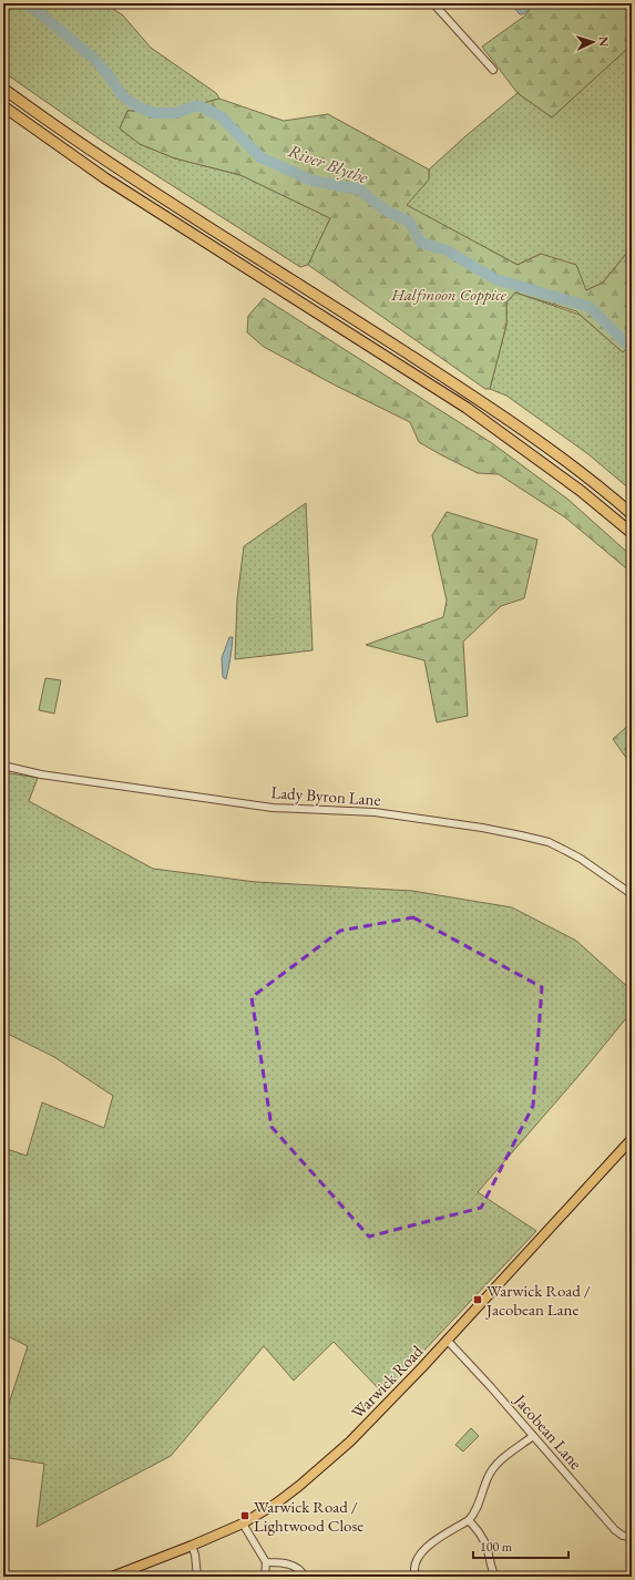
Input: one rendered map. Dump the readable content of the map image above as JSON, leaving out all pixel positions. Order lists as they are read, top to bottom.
{
  "streets": {
    "main road": ["Warwick Road"],
    "street": ["Lady Byron Lane", "Jacobean Lane"]
  },
  "crossings": [
    ["Warwick Road", "Jacobean Lane"]
  ],
  "water": ["River Blythe"],
  "parks": ["Halfmoon Coppice"],
  "places": {
    "transit": ["Warwick Road / Jacobean Lane", "Warwick Road / Lightwood Close"]
  },
  "scale_bar": "100 m",
  "north": "right"
}
